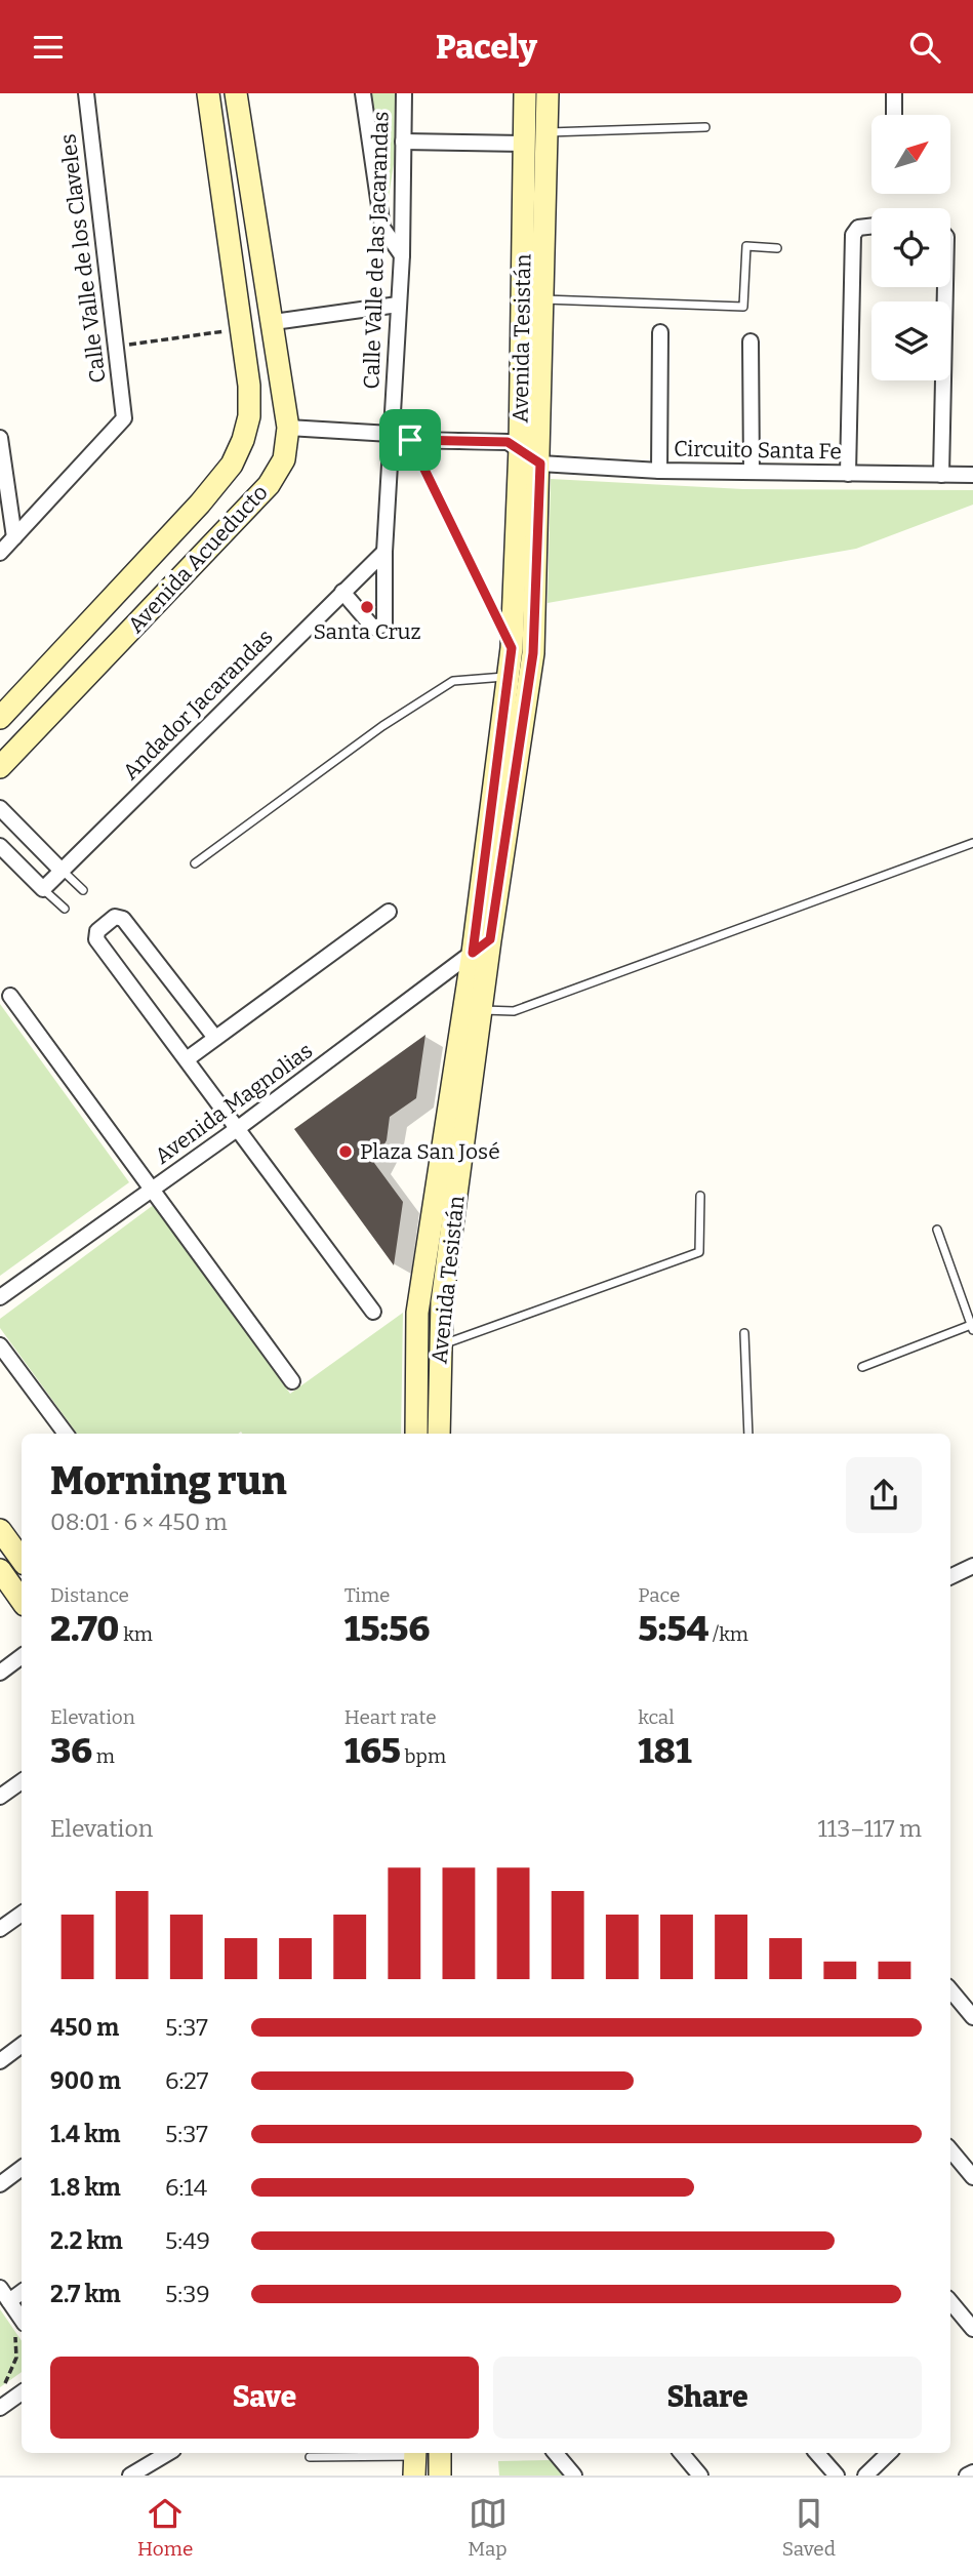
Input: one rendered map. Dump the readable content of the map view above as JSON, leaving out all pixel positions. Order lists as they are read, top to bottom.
{
  "streets": {
    "street": [
      "Calle Valle de las Jacarandas",
      "Calle Valle de los Claveles",
      "Avenida Tesistán",
      "Circuito Santa Fe",
      "Avenida Acueducto",
      "Andador Jacarandas",
      "Avenida Magnolias"
    ]
  },
  "crossings": [
    ["Calle Valle de las Jacarandas", "Andador Jacarandas"],
    ["Avenida Tesistán", "Circuito Santa Fe"],
    ["Avenida Tesistán", "Avenida Magnolias"]
  ],
  "places": ["Santa Cruz", "Plaza San José"],
  "north": "top right",
  "page": {
    "header": "Pacely",
    "heading": ["Morning run", "08:01 · 6 × 450 m"],
    "stats": [
      ["Distance", "2.70 km"],
      ["Time", "15:56"],
      ["Pace", "5:54 /km"],
      ["Elevation", "36 m"],
      ["Heart rate", "165 bpm"],
      ["kcal", "181"]
    ],
    "chart": ["Elevation", "113–117 m"],
    "list": [
      {
        "name": "450 m",
        "note": "5:37"
      },
      {
        "name": "900 m",
        "note": "6:27"
      },
      {
        "name": "1.4 km",
        "note": "5:37"
      },
      {
        "name": "1.8 km",
        "note": "6:14"
      },
      {
        "name": "2.2 km",
        "note": "5:49"
      },
      {
        "name": "2.7 km",
        "note": "5:39"
      }
    ],
    "buttons": ["Save", "Share"],
    "tabs": ["Home", "Map", "Saved"]
  }
}
